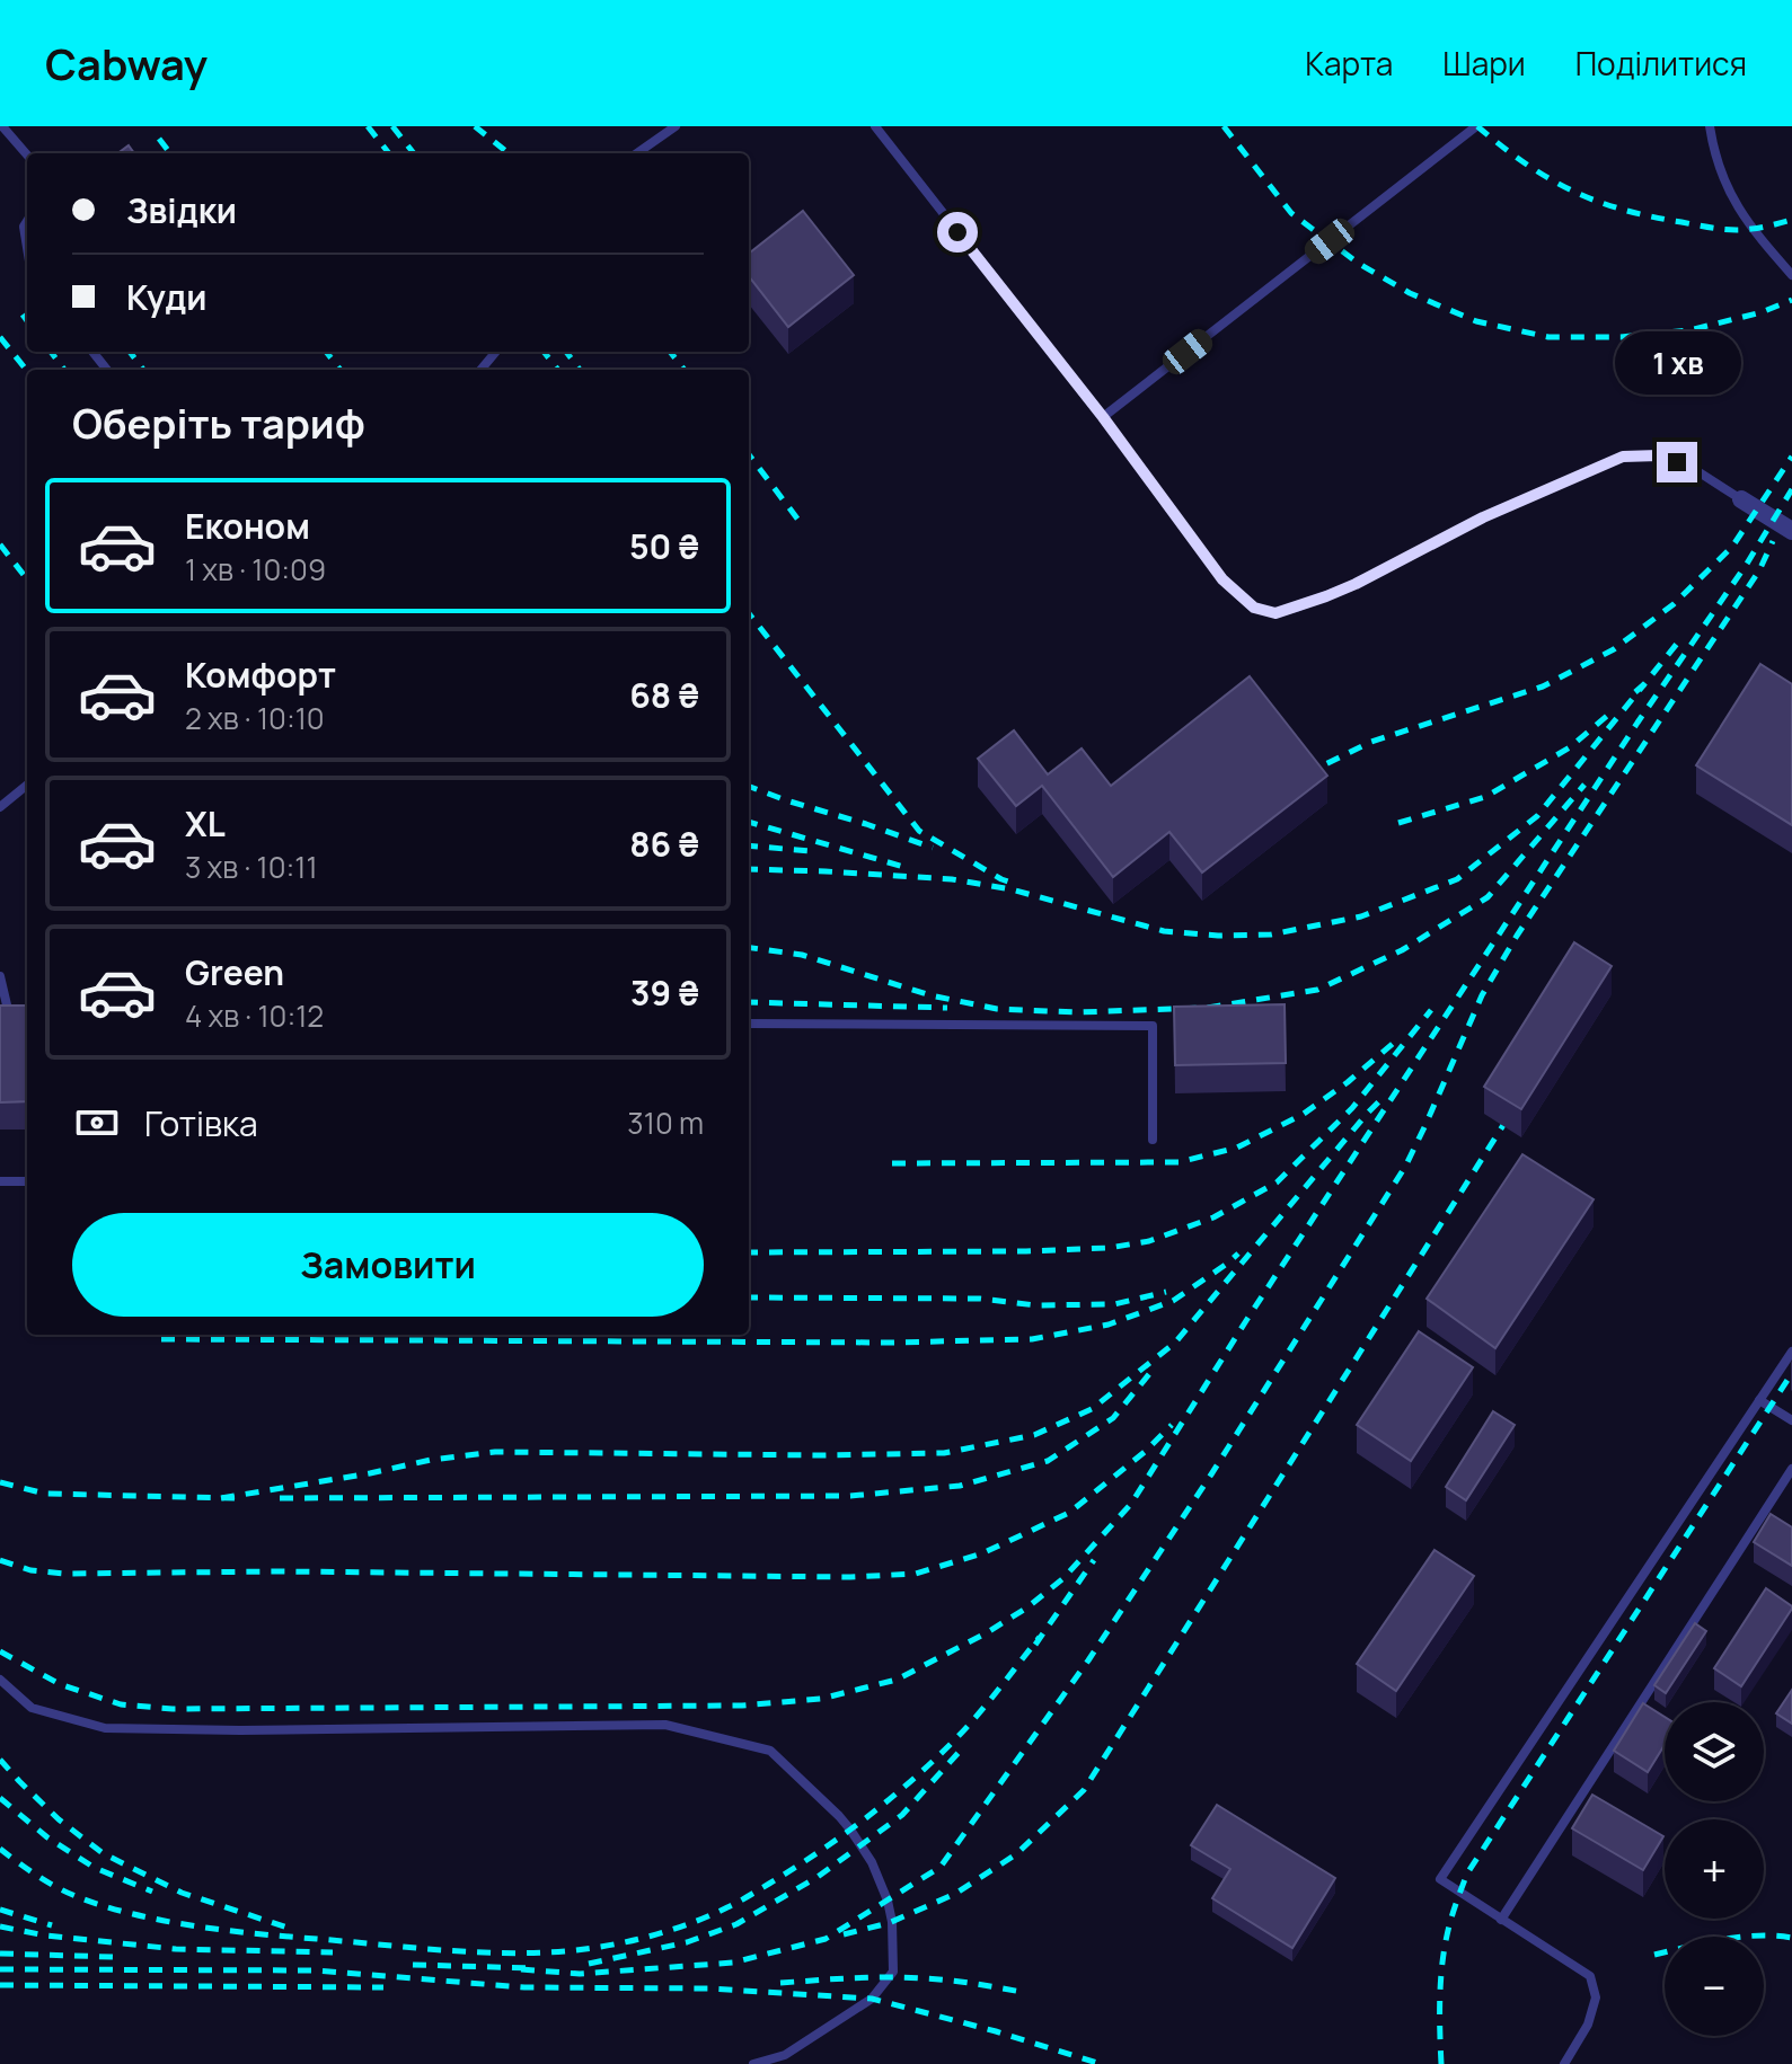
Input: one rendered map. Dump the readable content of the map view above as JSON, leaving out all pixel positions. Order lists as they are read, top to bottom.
{
  "page": {
    "header": "Cabway",
    "nav": ["Карта", "Шари", "Поділитися"],
    "banner": ["Звідки", "Куди"],
    "bubble": "1 хв",
    "heading": "Оберіть тариф",
    "list": [
      {
        "name": "Економ",
        "note": "1 хв · 10:09",
        "value": "50 ₴"
      },
      {
        "name": "Комфорт",
        "note": "2 хв · 10:10",
        "value": "68 ₴"
      },
      {
        "name": "XL",
        "note": "3 хв · 10:11",
        "value": "86 ₴"
      },
      {
        "name": "Green",
        "note": "4 хв · 10:12",
        "value": "39 ₴"
      }
    ],
    "pay": ["Готівка", "310 m"],
    "buttons": "Замовити",
    "map_buttons": ["+", "−"]
  }
}
